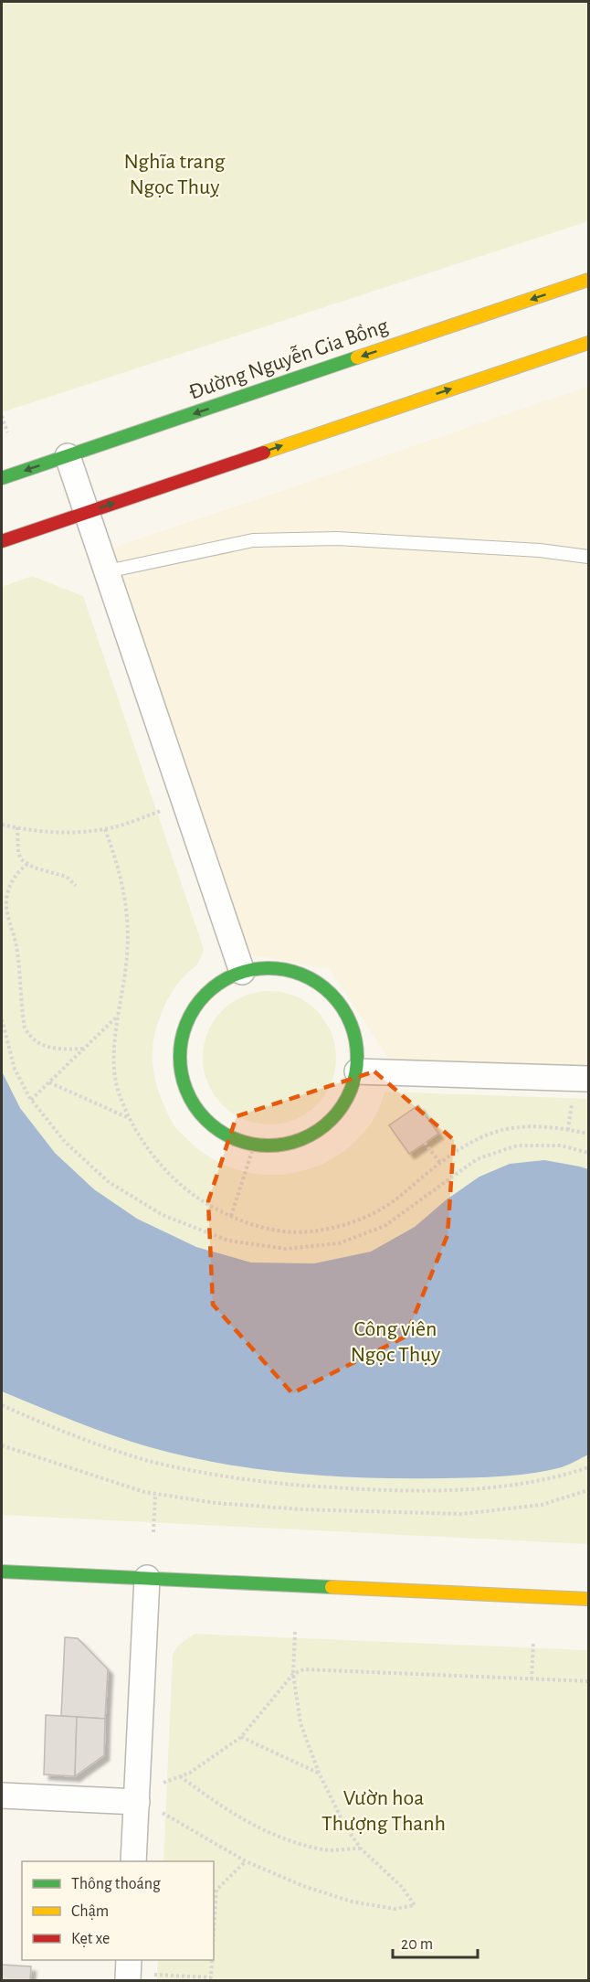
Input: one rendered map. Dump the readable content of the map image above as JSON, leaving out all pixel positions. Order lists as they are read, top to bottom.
{
  "streets": {
    "main road": ["Đường Nguyễn Gia Bồng"]
  },
  "parks": ["Nghĩa trang Ngọc Thuỵ", "Công viên Ngọc Thụy", "Vườn hoa Thượng Thanh"],
  "legend": ["Thông thoáng", "Chậm", "Kẹt xe"],
  "scale_bar": "20 m"
}
